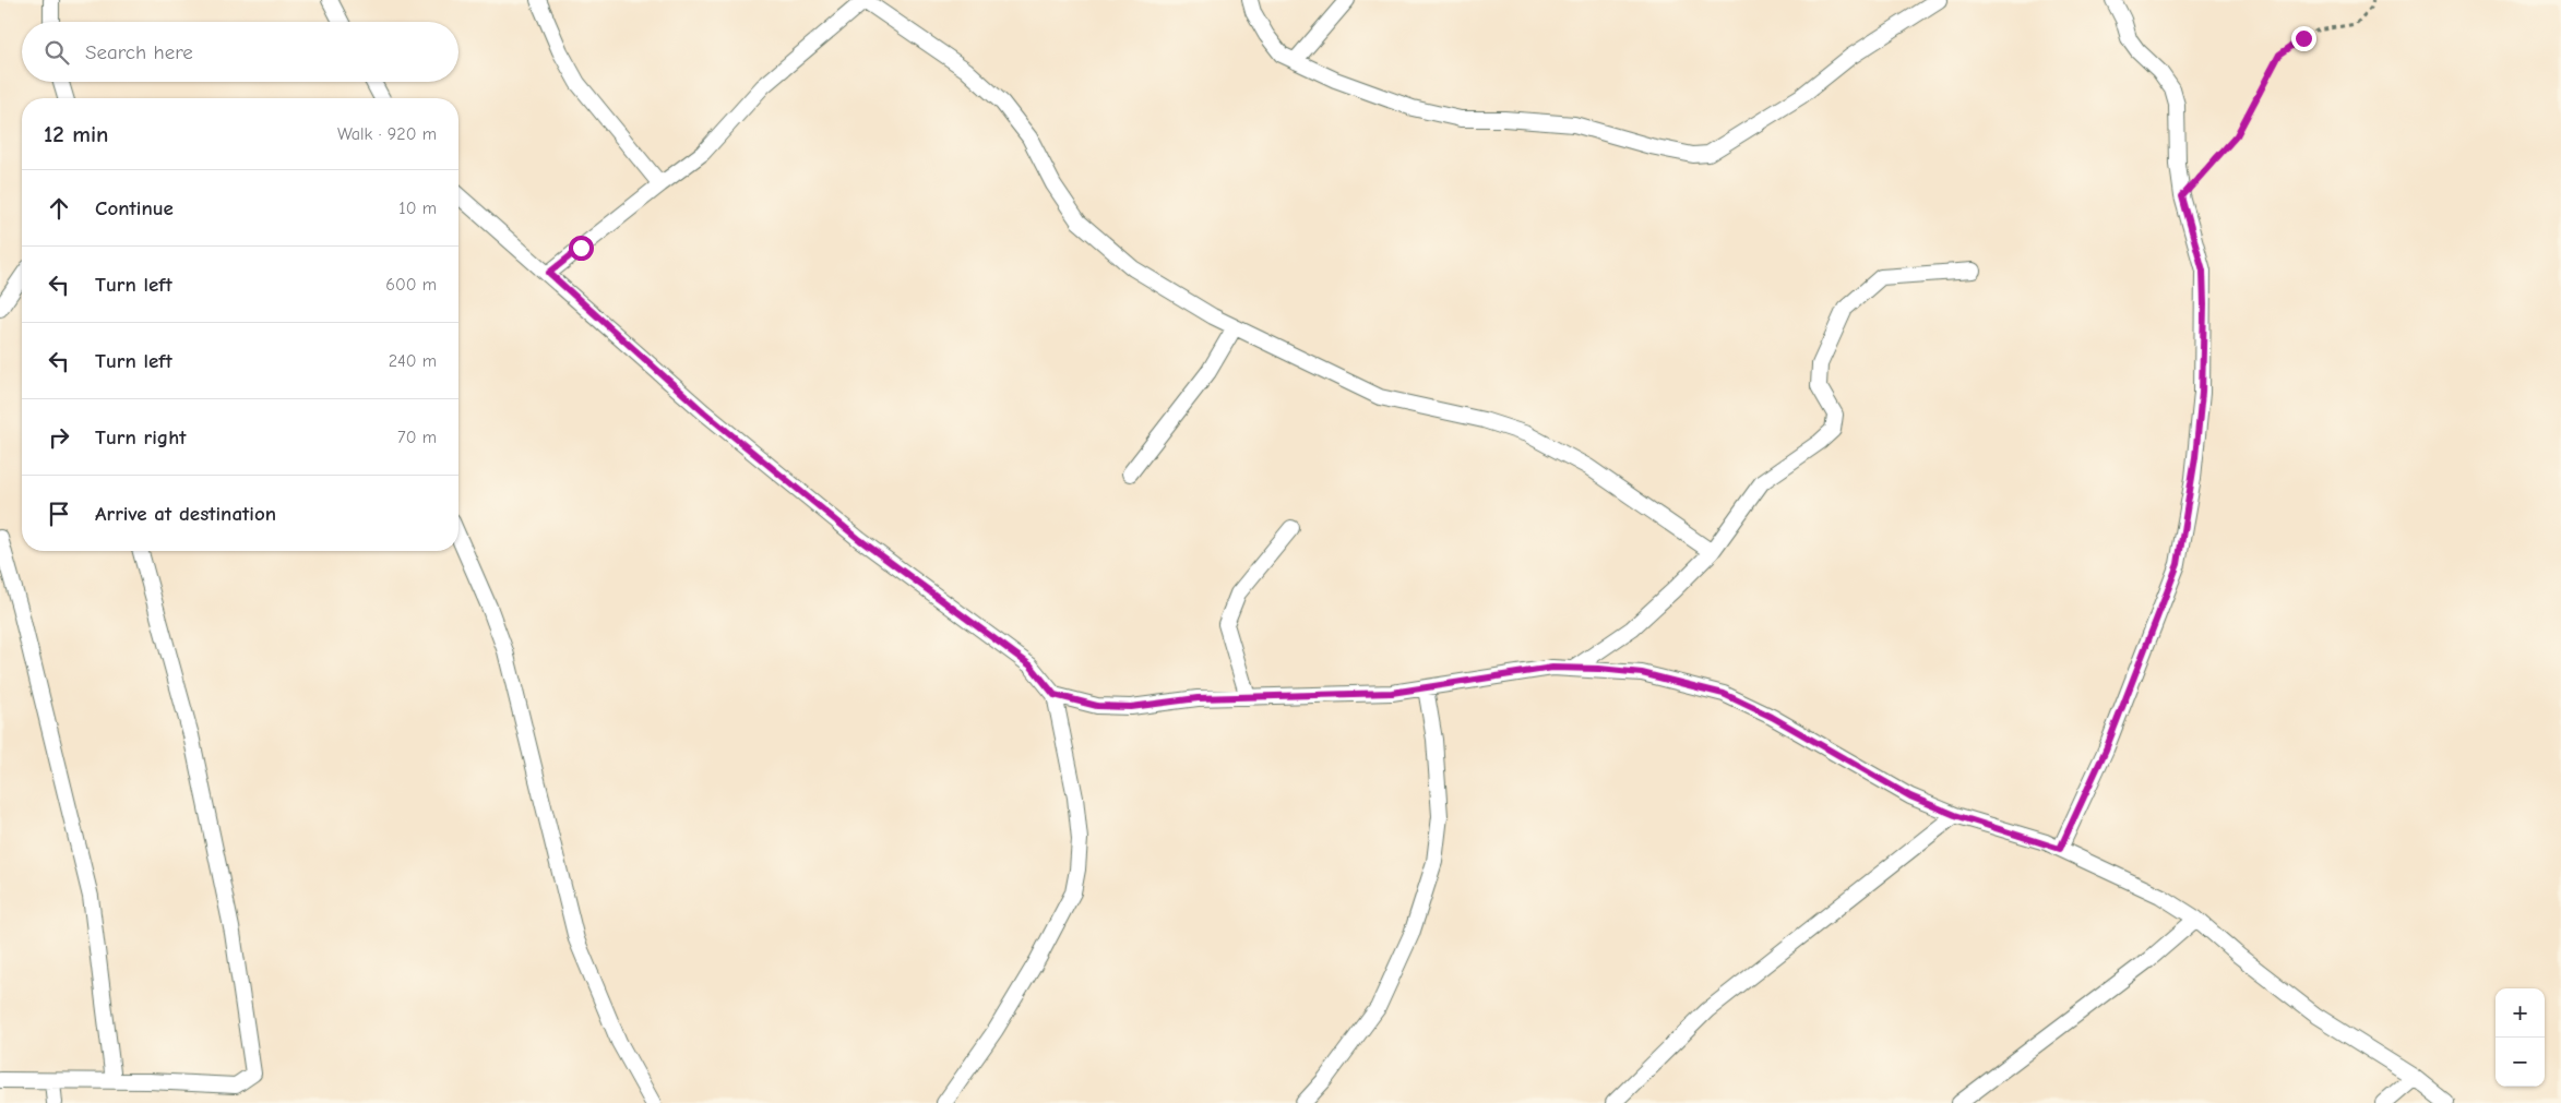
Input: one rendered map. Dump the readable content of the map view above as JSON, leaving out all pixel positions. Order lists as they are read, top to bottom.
{
  "page": {
    "search": "Search here",
    "heading": ["12 min", "Walk · 920 m"],
    "list": [
      ["Continue", "10 m"],
      ["Turn left", "600 m"],
      ["Turn left", "240 m"],
      ["Turn right", "70 m"],
      "Arrive at destination"
    ],
    "map_buttons": ["+", "−"]
  }
}
